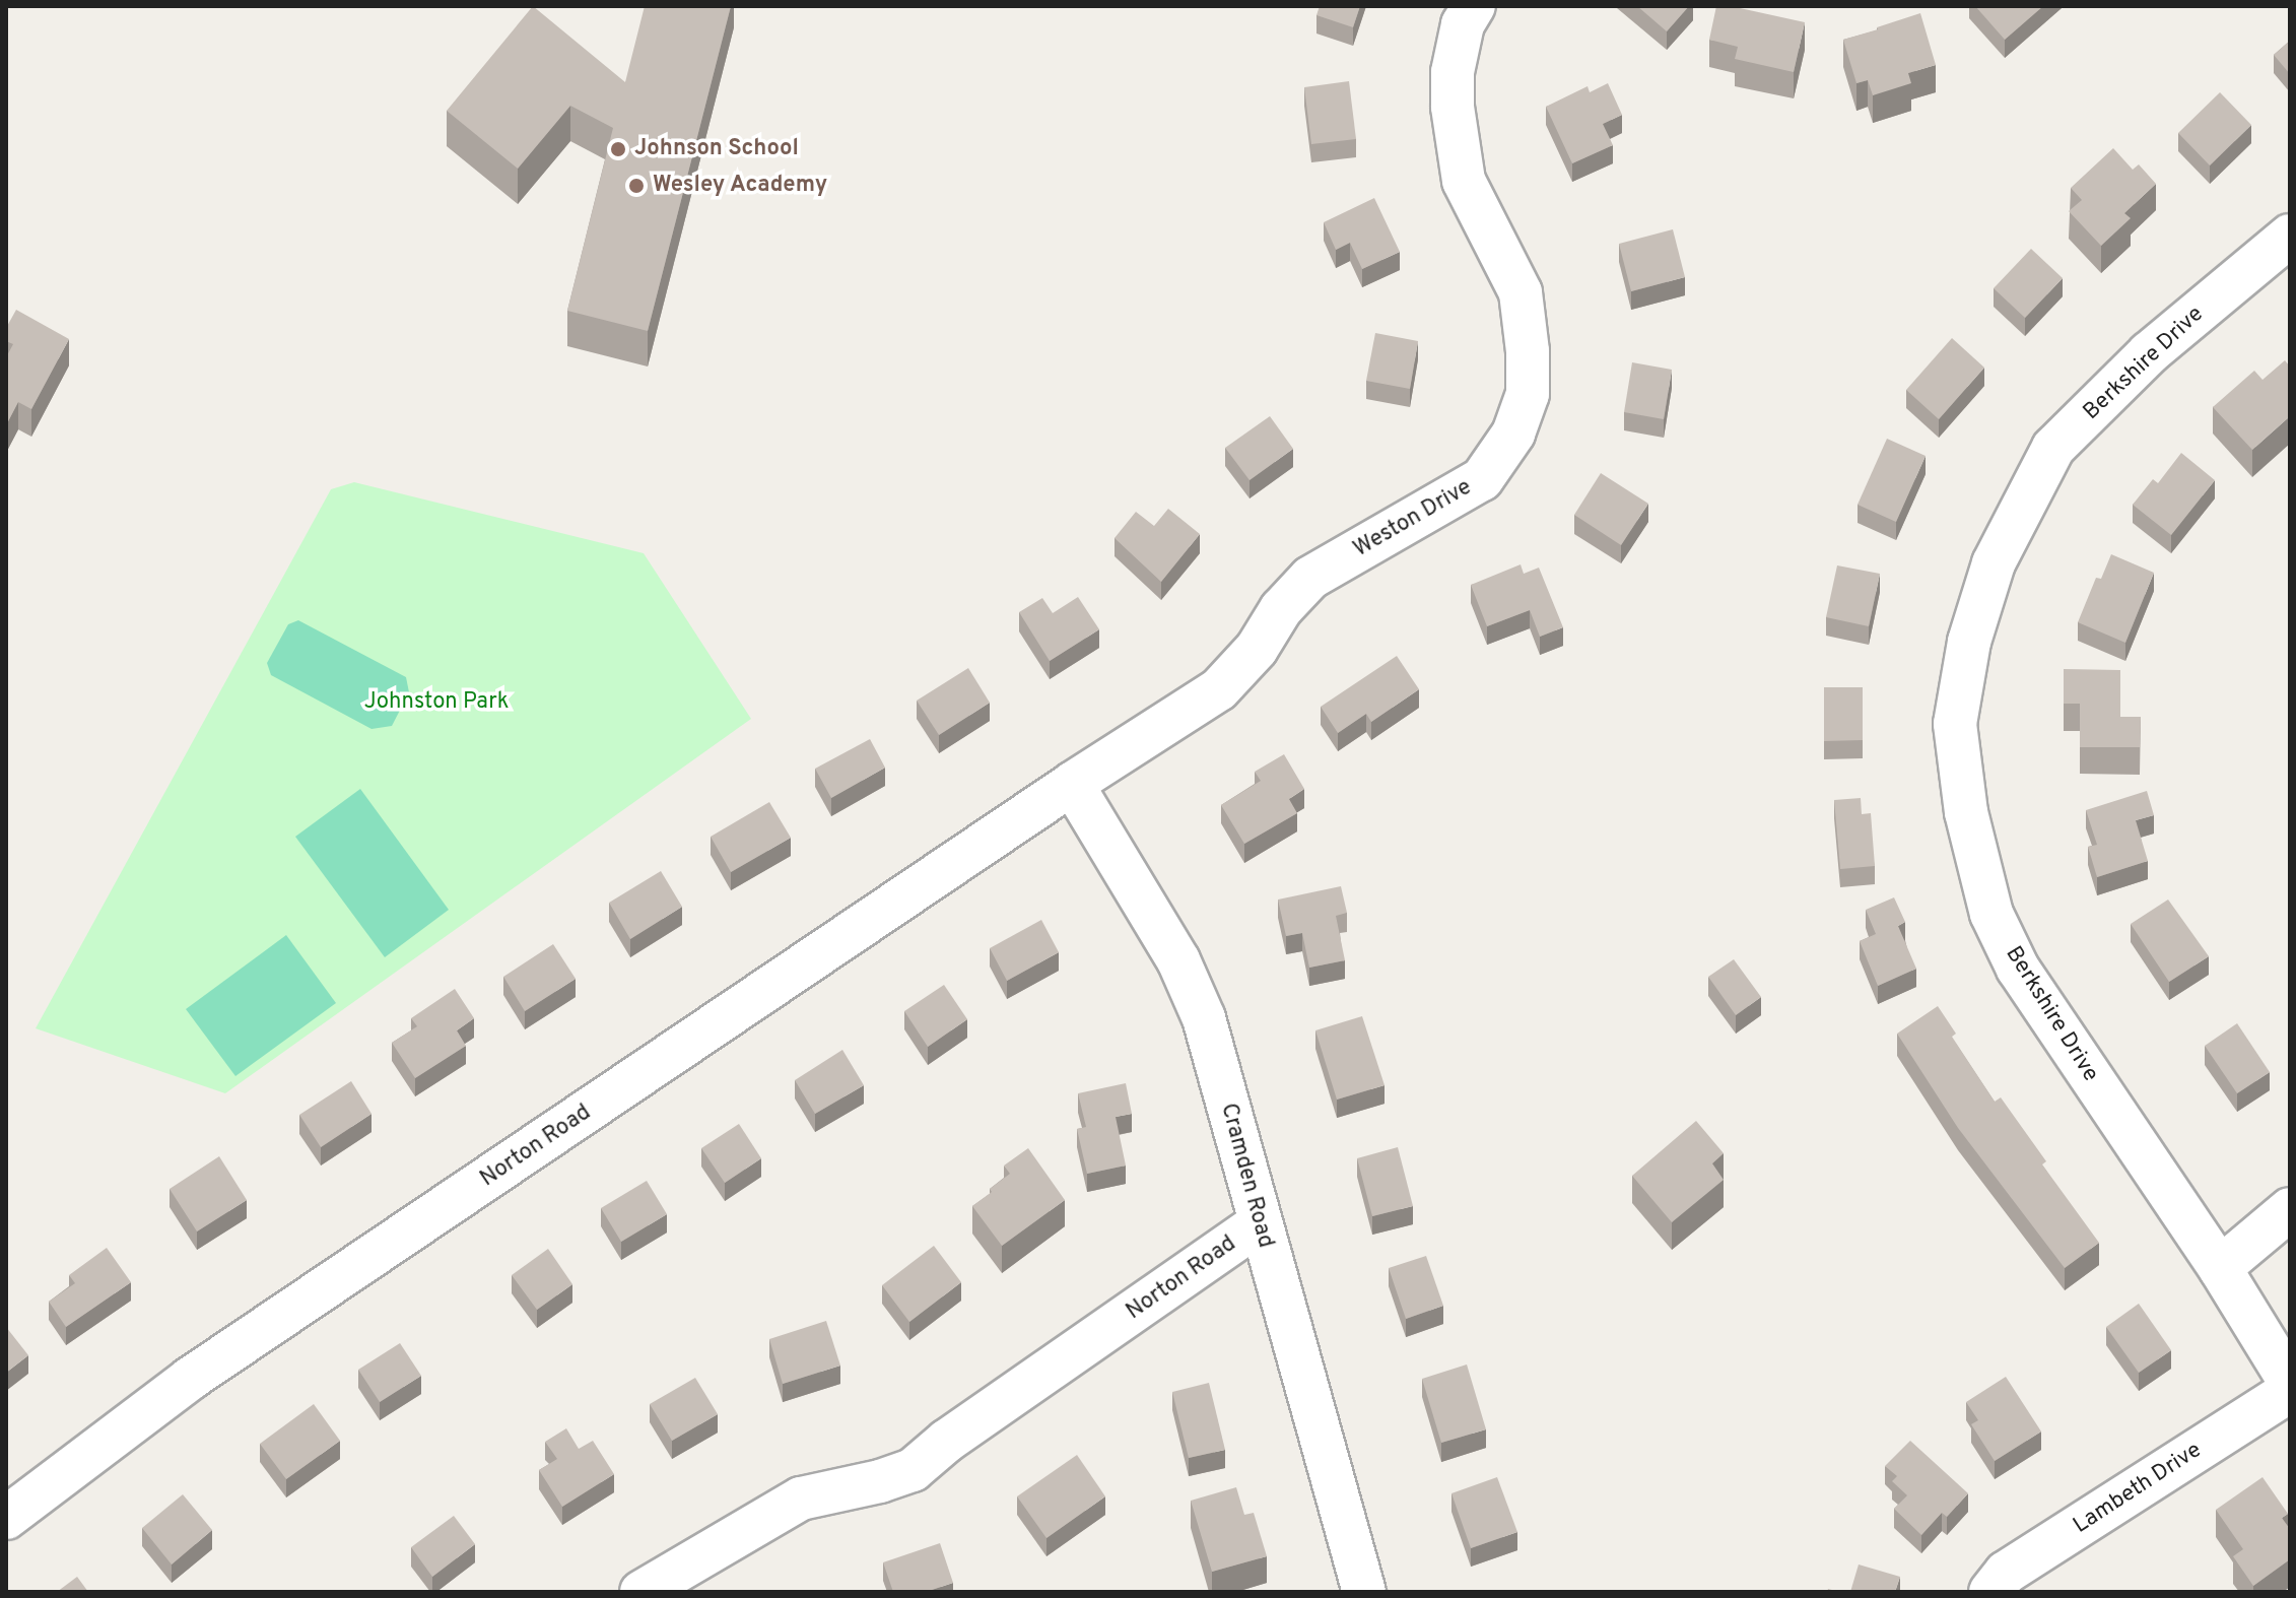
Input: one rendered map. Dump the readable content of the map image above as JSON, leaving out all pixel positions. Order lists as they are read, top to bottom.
{
  "streets": {
    "street": [
      "Berkshire Drive",
      "Weston Drive",
      "Norton Road",
      "Cramden Road",
      "Lambeth Drive"
    ]
  },
  "crossings": [
    ["Weston Drive", "Norton Road"],
    ["Weston Drive", "Cramden Road"],
    ["Norton Road", "Cramden Road"]
  ],
  "parks": ["Johnston Park"],
  "places": ["Johnson School", "Wesley Academy"]
}
